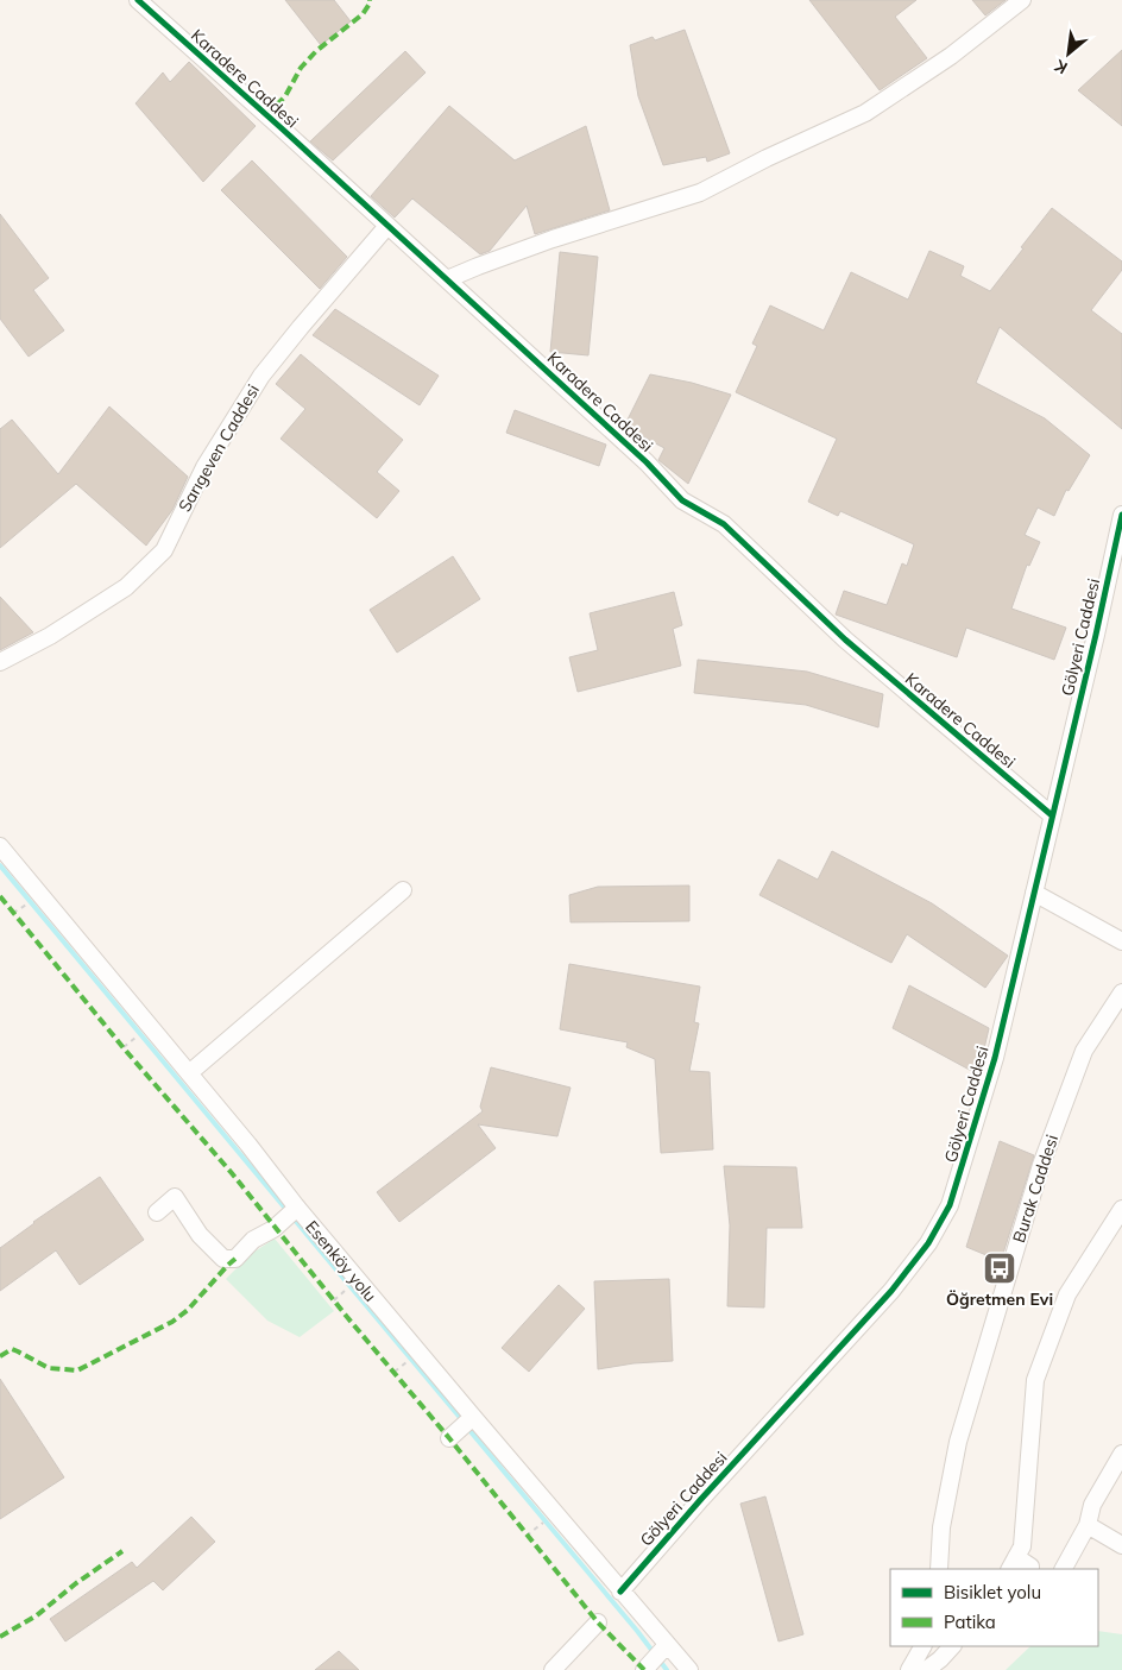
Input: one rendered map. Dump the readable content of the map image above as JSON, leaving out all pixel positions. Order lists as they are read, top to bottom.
{
  "streets": {
    "street": [
      "Karadere Caddesi",
      "Sarıgeven Caddesi",
      "Gölyeri Caddesi",
      "Burak Caddesi",
      "Esenköy yolu"
    ]
  },
  "crossings": [
    ["Karadere Caddesi", "Sarıgeven Caddesi"],
    ["Karadere Caddesi", "Gölyeri Caddesi"],
    ["Gölyeri Caddesi", "Esenköy yolu"]
  ],
  "places": {
    "bus stop": ["Öğretmen Evi"]
  },
  "legend": ["Bisiklet yolu", "Patika"],
  "north": "bottom left"
}
